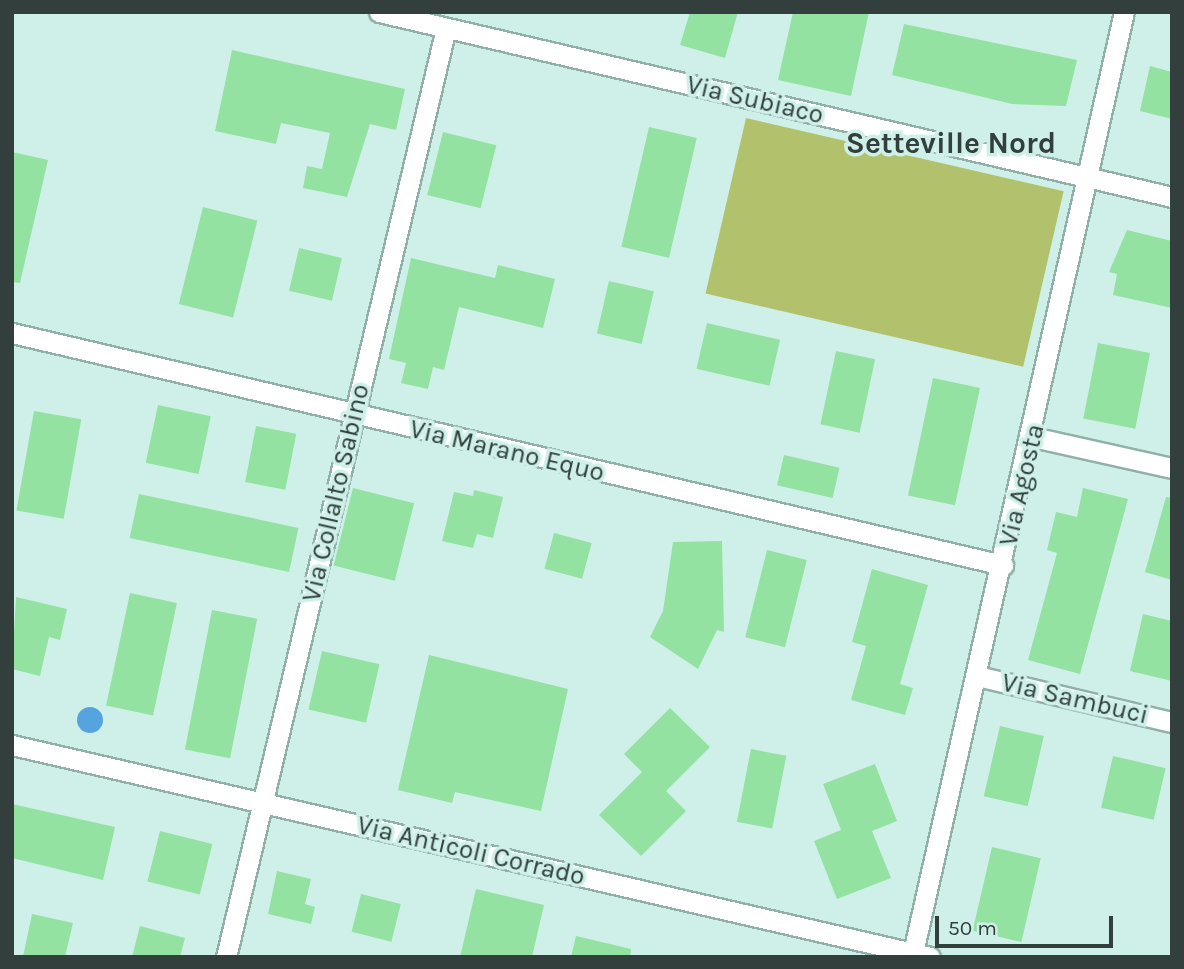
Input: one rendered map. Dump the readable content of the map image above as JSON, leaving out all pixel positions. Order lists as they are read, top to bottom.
{
  "streets": {
    "street": [
      "Via Subiaco",
      "Via Marano Equo",
      "Via Agosta",
      "Via Collalto Sabino",
      "Via Sambuci",
      "Via Anticoli Corrado"
    ]
  },
  "crossings": [
    ["Via Subiaco", "Via Agosta"],
    ["Via Subiaco", "Via Collalto Sabino"],
    ["Via Marano Equo", "Via Agosta"],
    ["Via Marano Equo", "Via Collalto Sabino"],
    ["Via Agosta", "Via Sambuci"],
    ["Via Agosta", "Via Anticoli Corrado"],
    ["Via Collalto Sabino", "Via Anticoli Corrado"]
  ],
  "districts": ["Setteville Nord"],
  "scale_bar": "50 m"
}
